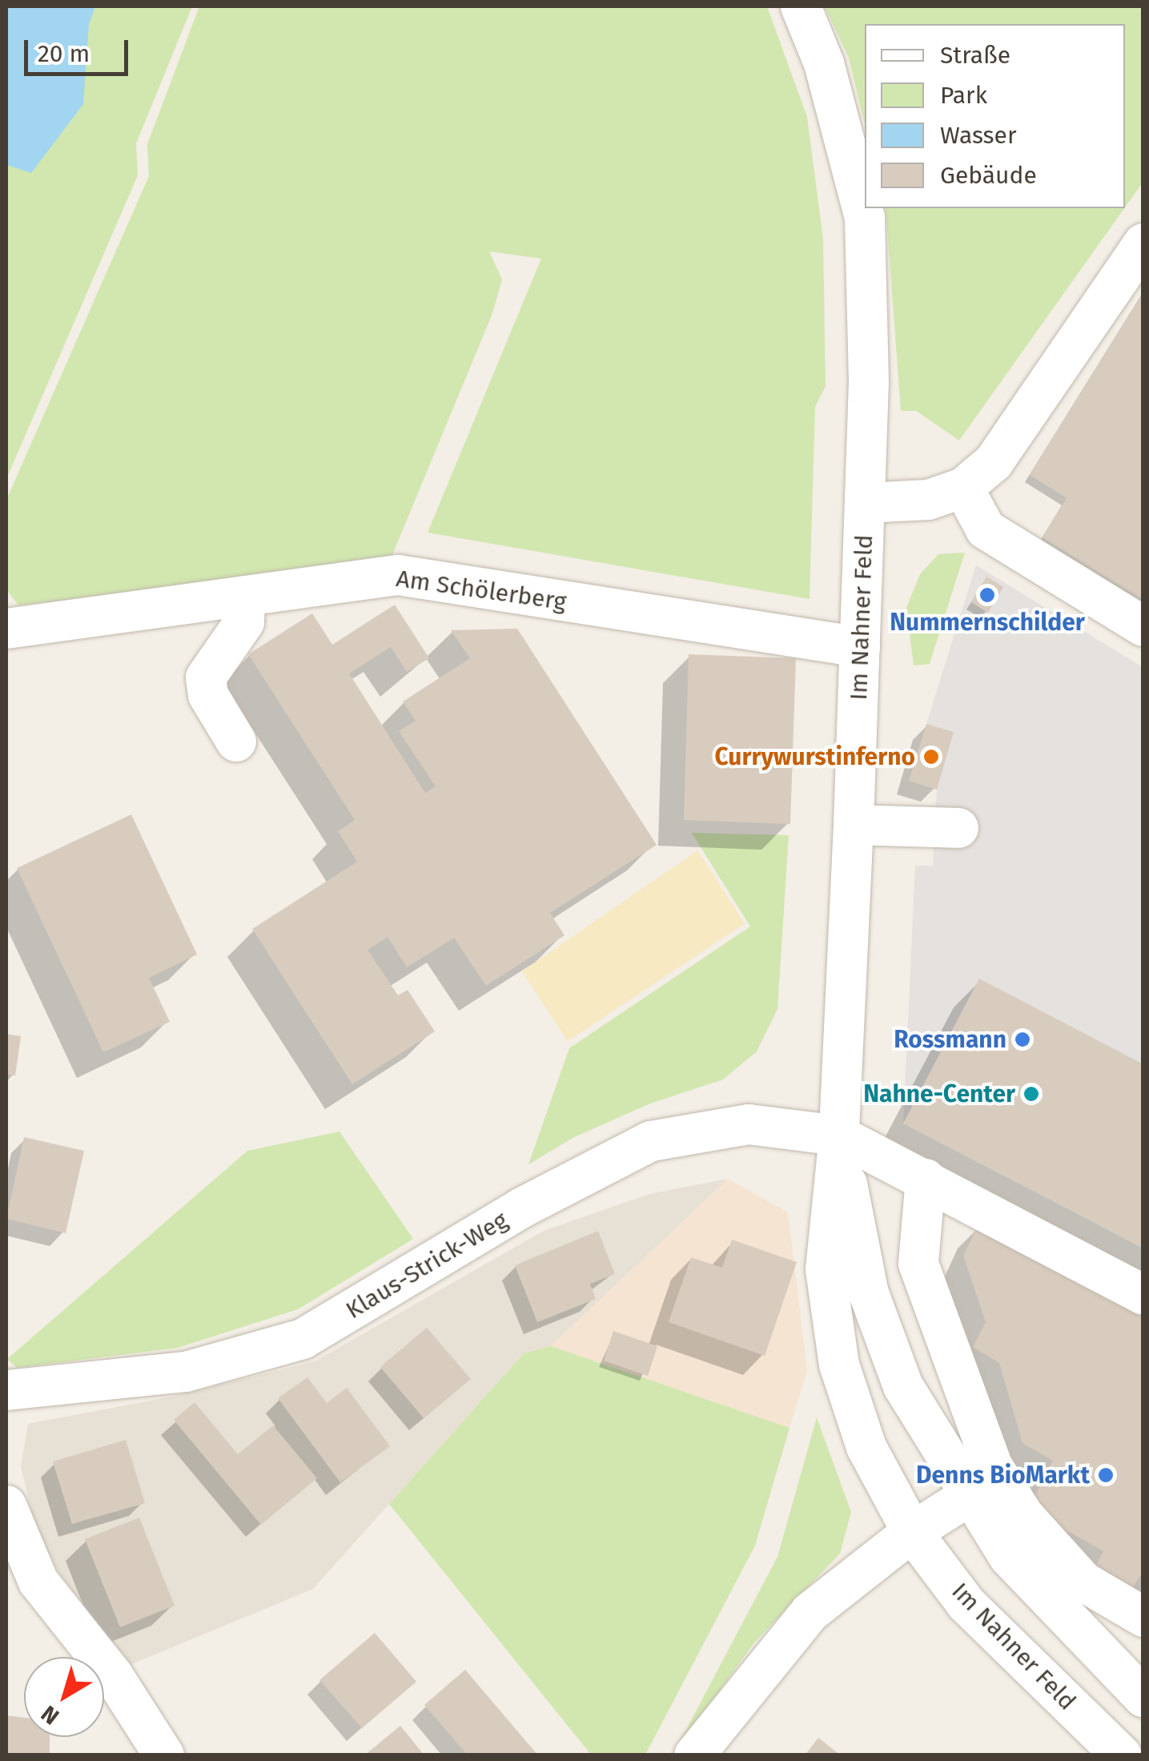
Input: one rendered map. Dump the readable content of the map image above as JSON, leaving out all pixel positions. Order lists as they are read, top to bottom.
{
  "streets": {
    "street": ["Am Schölerberg", "Im Nahner Feld", "Klaus-Strick-Weg"]
  },
  "crossings": [
    ["Am Schölerberg", "Im Nahner Feld"],
    ["Im Nahner Feld", "Klaus-Strick-Weg"]
  ],
  "places": [
    "Nummernschilder",
    "Currywurstinferno",
    "Rossmann",
    "Nahne-Center",
    "Denns BioMarkt"
  ],
  "legend": [
    "Straße",
    "Park",
    "Wasser",
    "Gebäude"
  ],
  "scale_bar": "20 m",
  "north": "bottom left"
}
